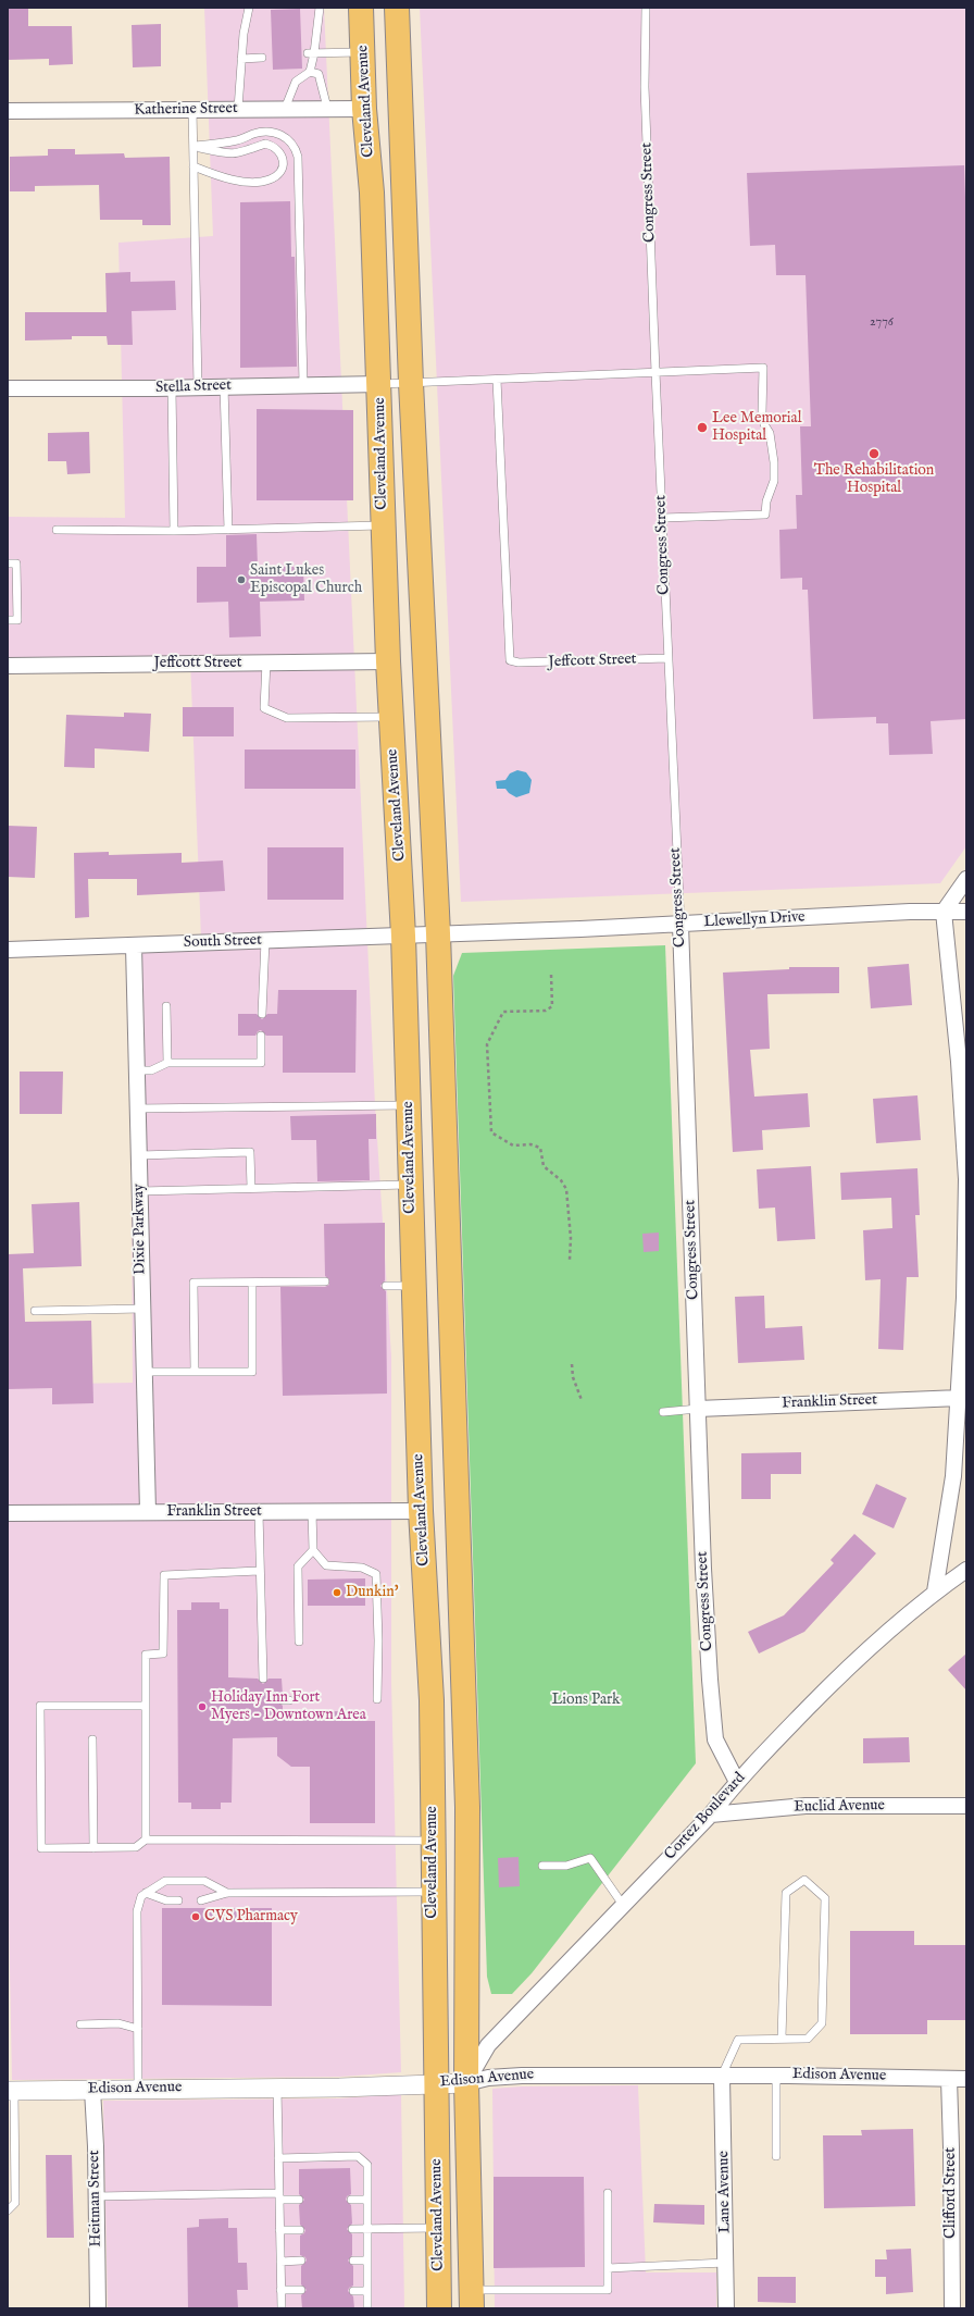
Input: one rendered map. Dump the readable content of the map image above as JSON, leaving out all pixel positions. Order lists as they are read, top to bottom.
{
  "streets": {
    "main road": ["Cleveland Avenue"],
    "street": [
      "Katherine Street",
      "Congress Street",
      "Stella Street",
      "Jeffcott Street",
      "Llewellyn Drive",
      "South Street",
      "Dixie Parkway",
      "Franklin Street",
      "Euclid Avenue",
      "Cortez Boulevard",
      "Edison Avenue",
      "Lane Avenue",
      "Clifford Street",
      "Heitman Street"
    ]
  },
  "crossings": [
    ["Cleveland Avenue", "Katherine Street"],
    ["Cleveland Avenue", "Stella Street"],
    ["Cleveland Avenue", "Jeffcott Street"],
    ["Cleveland Avenue", "Llewellyn Drive"],
    ["Cleveland Avenue", "South Street"],
    ["Cleveland Avenue", "Franklin Street"],
    ["Cleveland Avenue", "Cortez Boulevard"],
    ["Cleveland Avenue", "Edison Avenue"],
    ["Congress Street", "Jeffcott Street"],
    ["Congress Street", "Llewellyn Drive"],
    ["Congress Street", "Franklin Street"],
    ["Congress Street", "Cortez Boulevard"],
    ["Llewellyn Drive", "South Street"],
    ["South Street", "Dixie Parkway"],
    ["Dixie Parkway", "Franklin Street"],
    ["Euclid Avenue", "Cortez Boulevard"],
    ["Cortez Boulevard", "Edison Avenue"],
    ["Edison Avenue", "Lane Avenue"],
    ["Edison Avenue", "Clifford Street"],
    ["Edison Avenue", "Heitman Street"]
  ],
  "parks": ["Lions Park"],
  "places": [
    "Lee Memorial Hospital",
    "The Rehabilitation Hospital",
    "Saint Lukes Episcopal Church",
    "Dunkin'",
    "Holiday Inn Fort Myers - Downtown Area",
    "CVS Pharmacy"
  ],
  "house_numbers": ["2776"]
}
